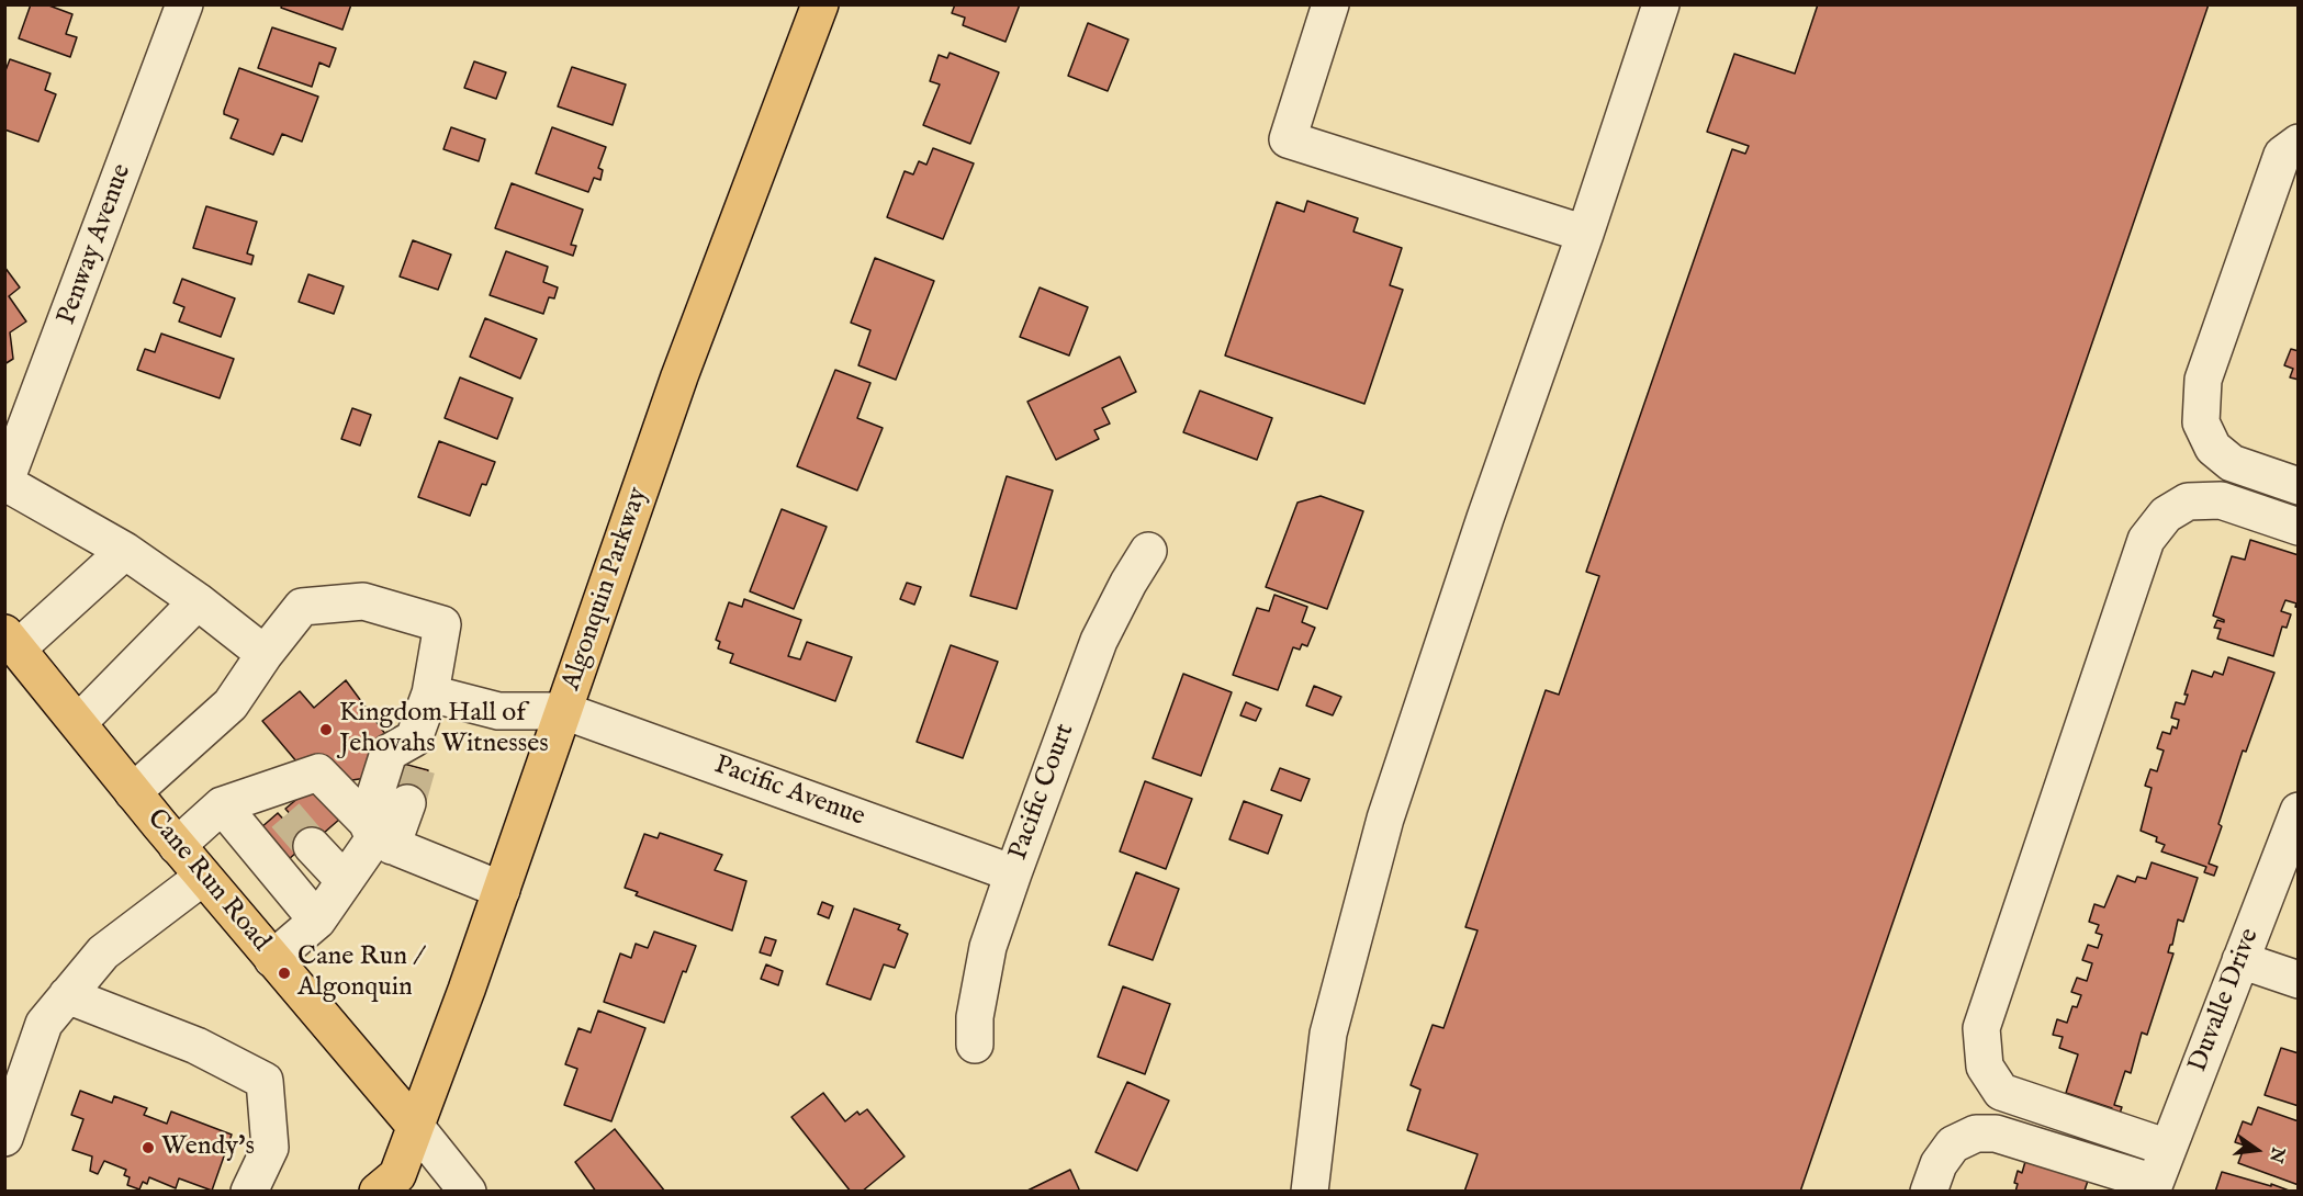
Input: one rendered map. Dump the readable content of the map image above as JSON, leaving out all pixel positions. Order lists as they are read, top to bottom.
{
  "streets": {
    "main road": ["Algonquin Parkway", "Cane Run Road"],
    "street": [
      "Penway Avenue",
      "Pacific Avenue",
      "Pacific Court",
      "Duvalle Drive"
    ]
  },
  "crossings": [
    ["Algonquin Parkway", "Pacific Avenue"],
    ["Algonquin Parkway", "Cane Run Road"],
    ["Pacific Avenue", "Pacific Court"]
  ],
  "places": ["Kingdom Hall of Jehovahs Witnesses", "Cane Run / Algonquin", "Wendy's"],
  "north": "right"
}
